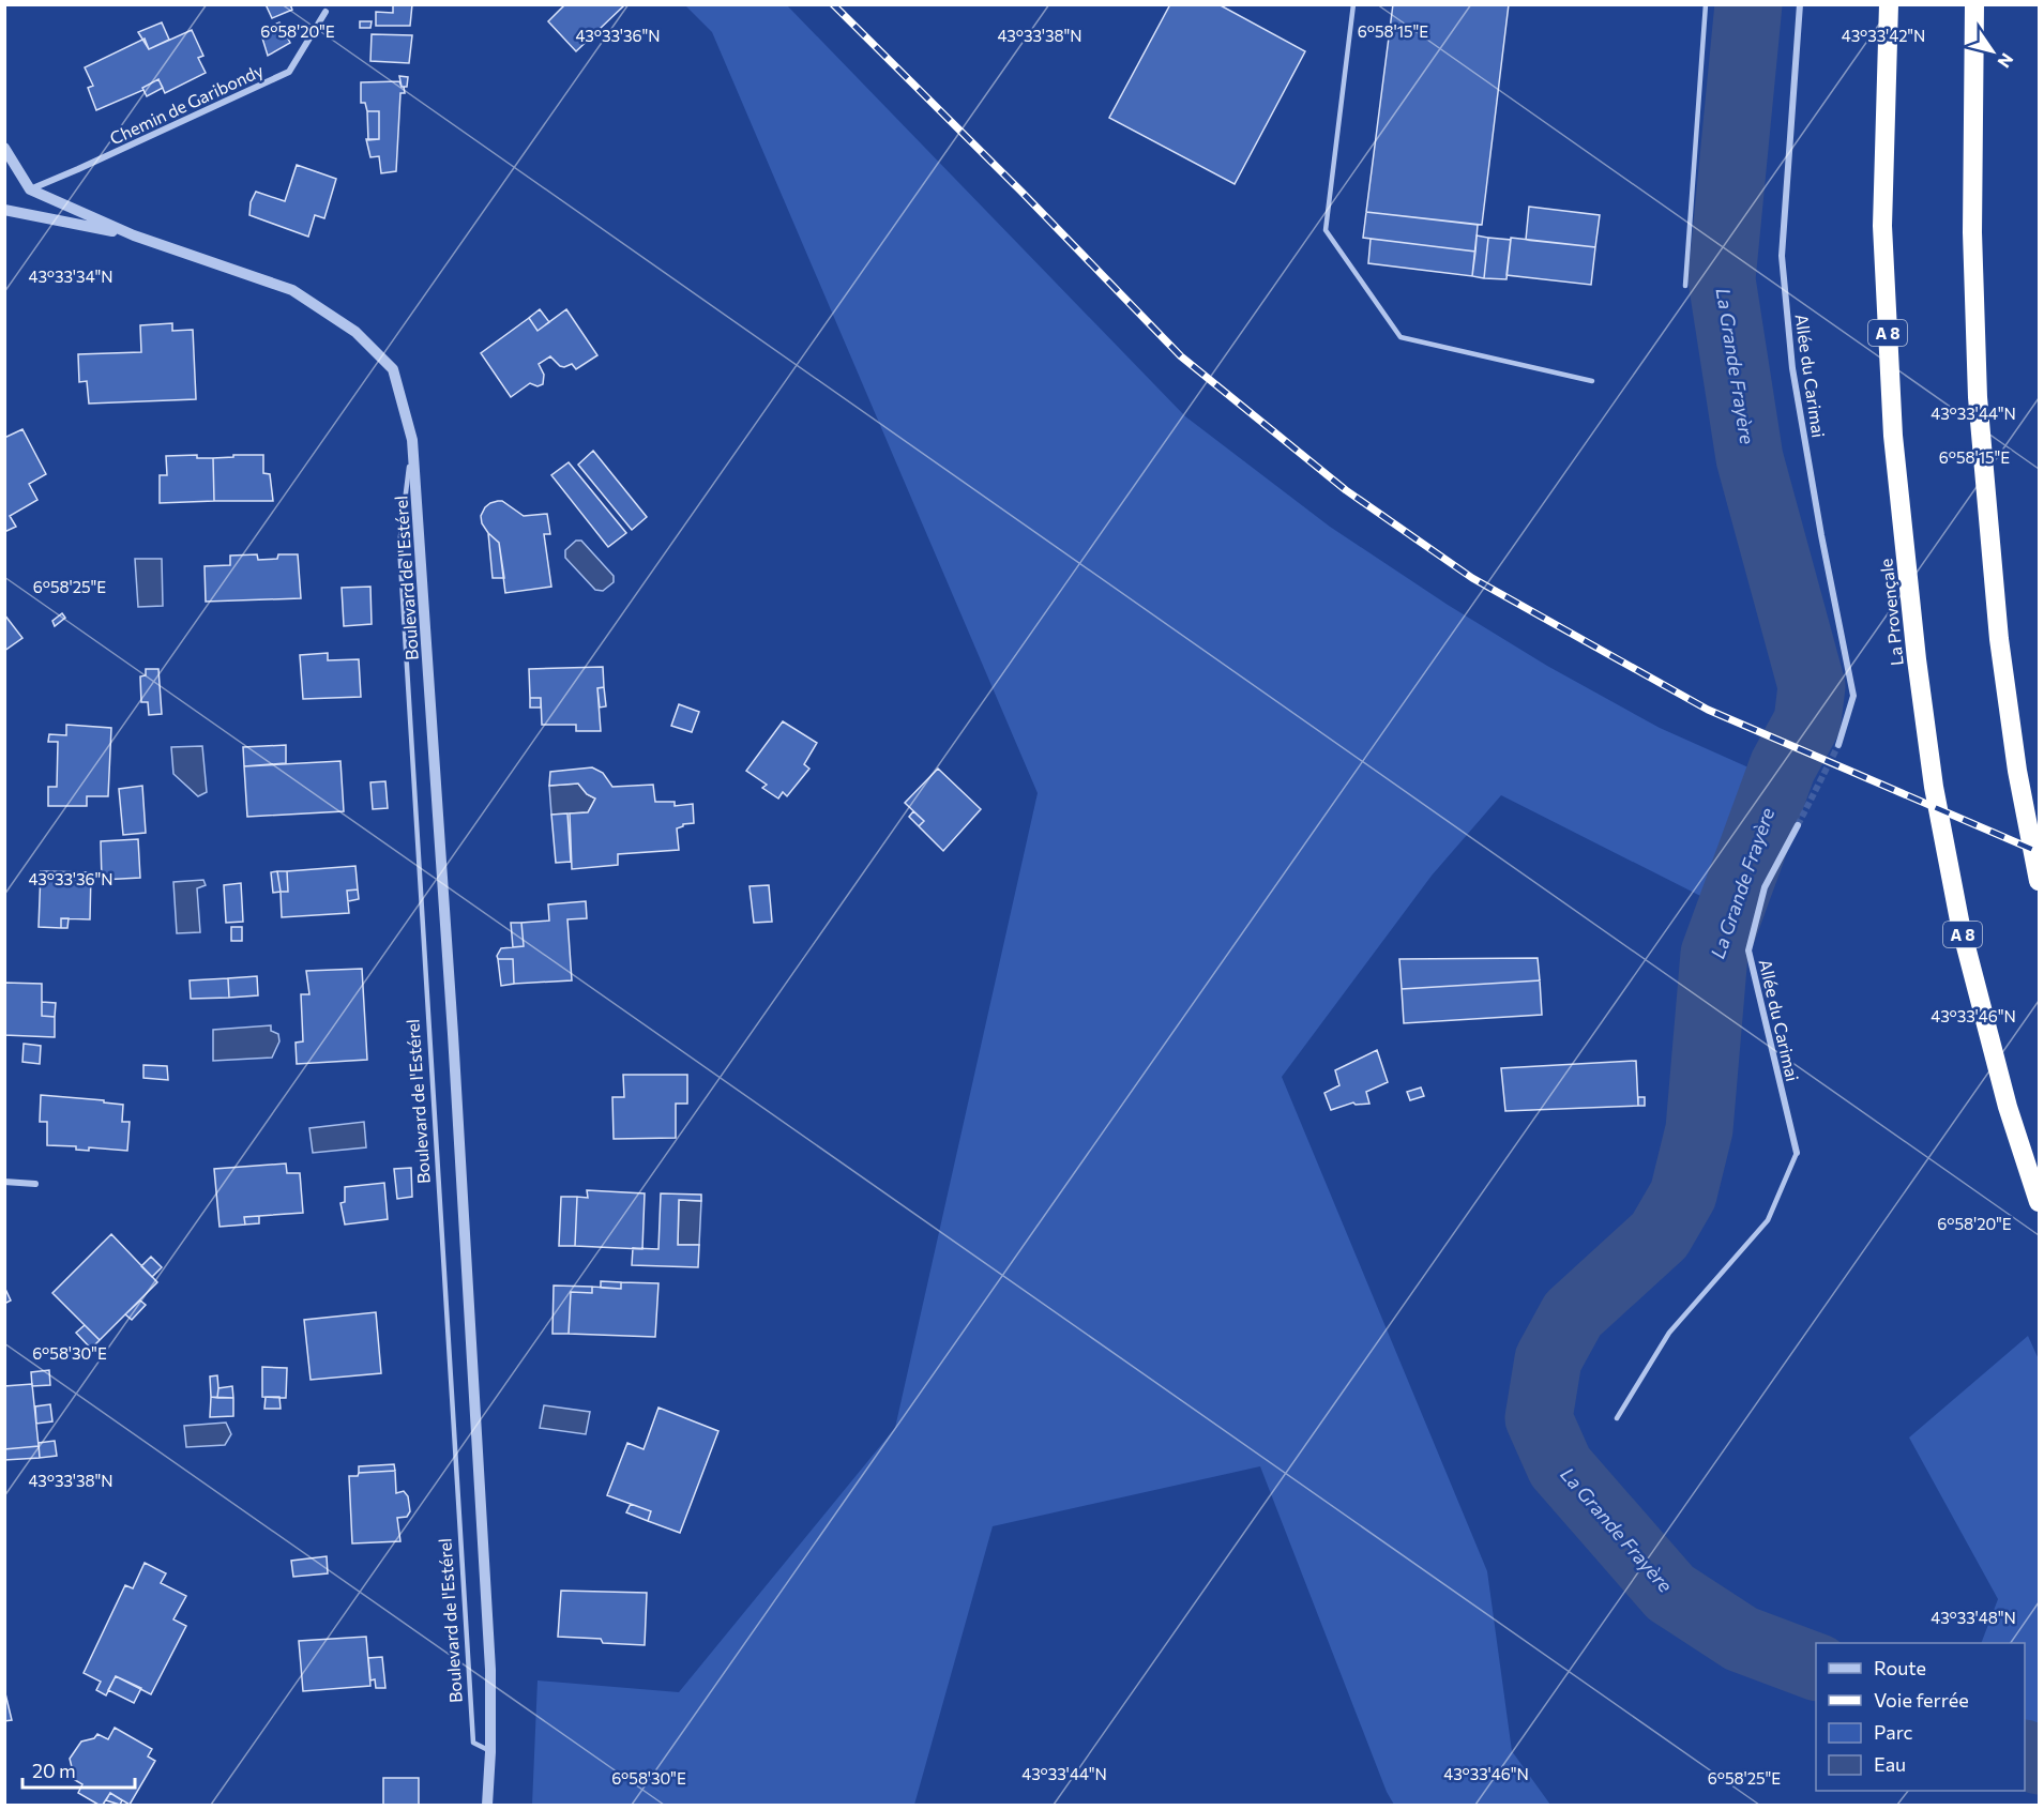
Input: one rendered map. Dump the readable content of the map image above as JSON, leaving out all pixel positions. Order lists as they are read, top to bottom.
{
  "streets": {
    "highway": ["A 8", "La Provençale"],
    "street": ["Chemin de Garibondy", "Allée du Carimai", "Boulevard de l'Estérel"]
  },
  "crossings": [
    ["Chemin de Garibondy", "Boulevard de l'Estérel"]
  ],
  "water": ["La Grande Frayère"],
  "legend": [
    "Route",
    "Voie ferrée",
    "Parc",
    "Eau"
  ],
  "scale_bar": "20 m",
  "north": "bottom right",
  "coordinates": [
    "6°58'20\"E",
    "6°58'15\"E",
    "43°33'36\"N",
    "43°33'38\"N",
    "43°33'42\"N",
    "43°33'34\"N",
    "43°33'44\"N",
    "6°58'25\"E",
    "43°33'46\"N",
    "6°58'30\"E",
    "43°33'48\"N"
  ]
}
